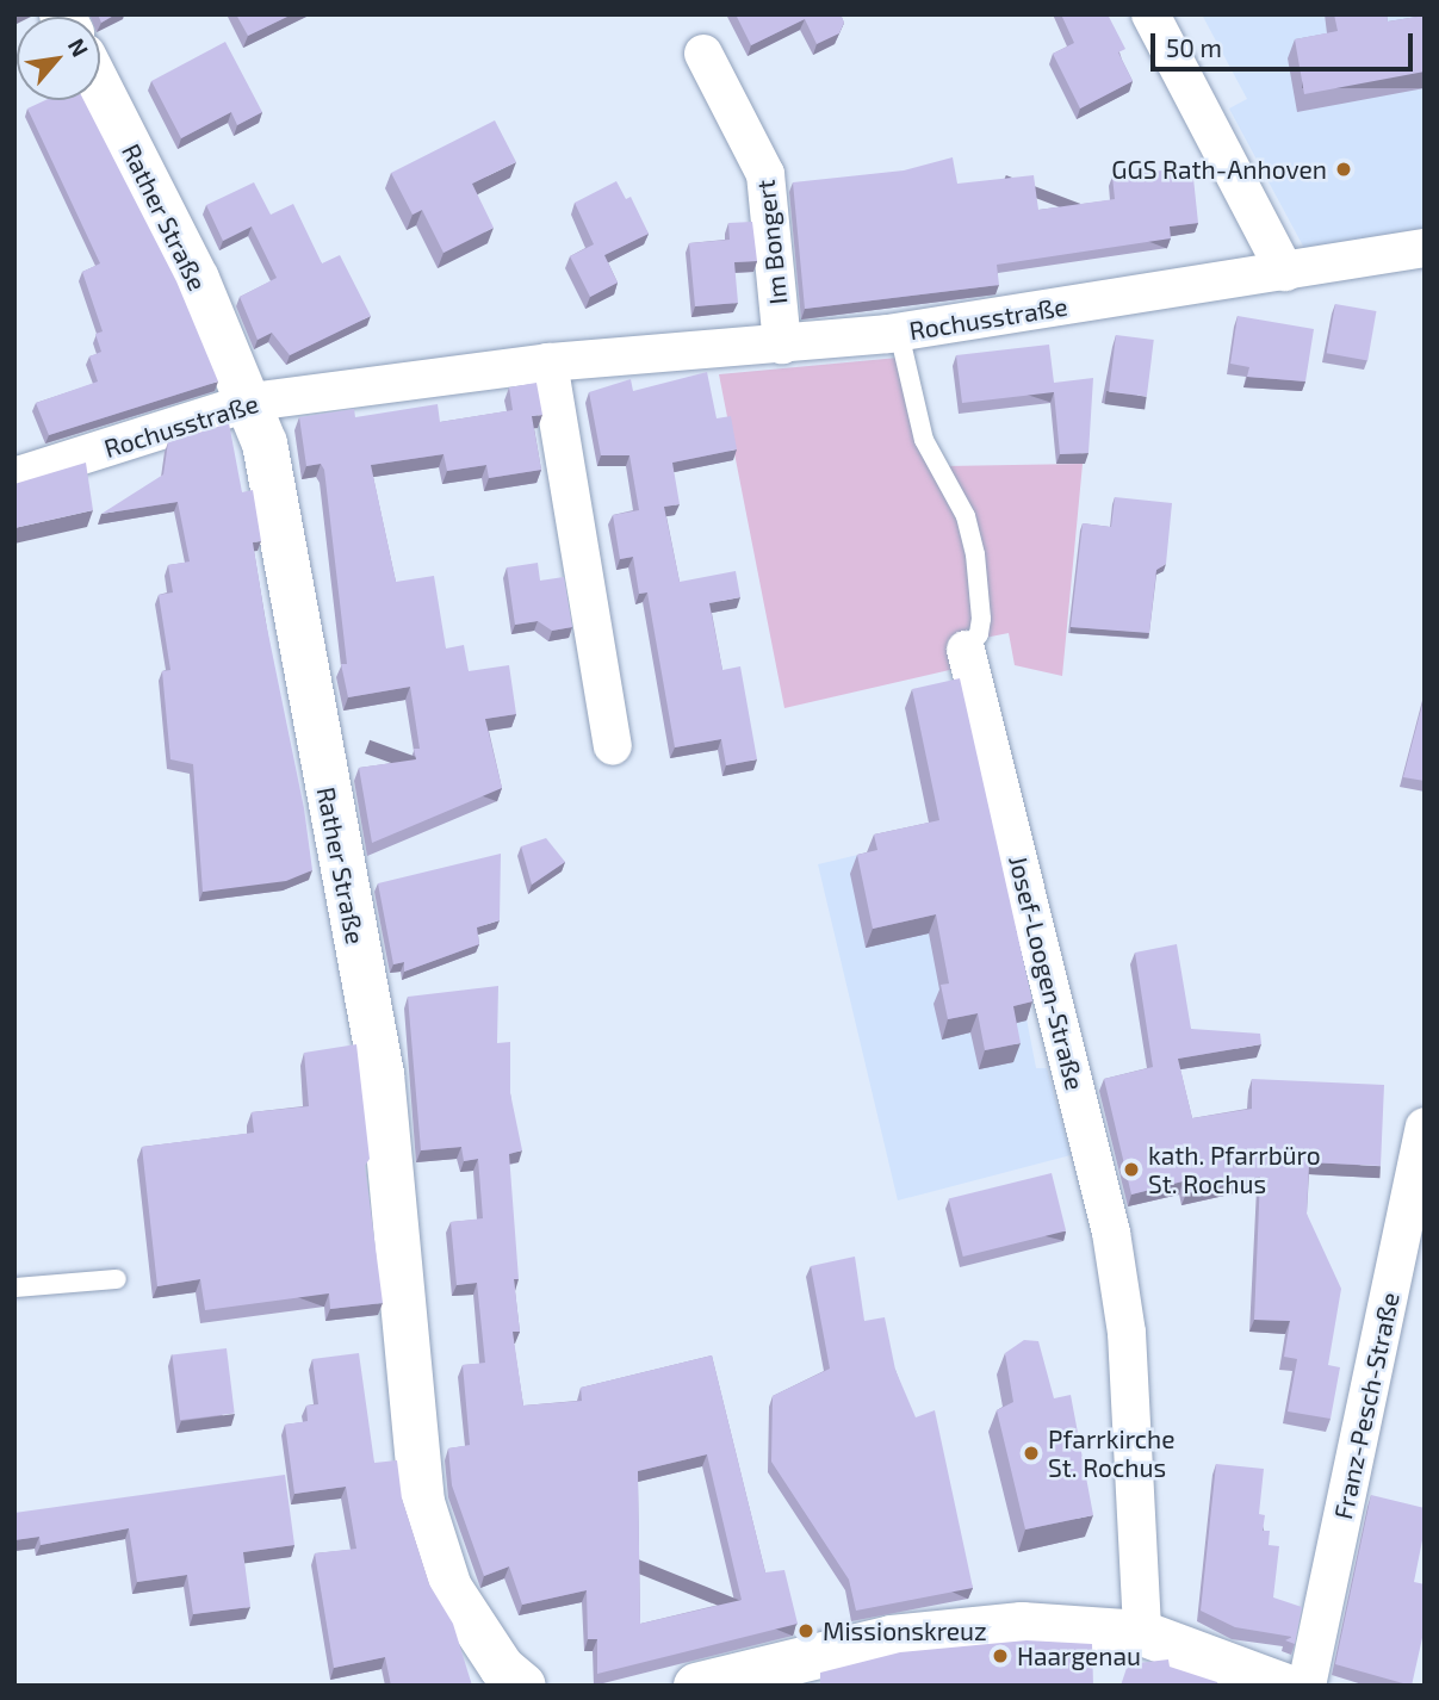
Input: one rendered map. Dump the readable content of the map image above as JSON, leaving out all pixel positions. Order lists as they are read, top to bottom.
{
  "streets": {
    "main road": ["Rather Straße"],
    "street": [
      "Im Bongert",
      "Rochusstraße",
      "Josef-Loogen-Straße",
      "Franz-Pesch-Straße"
    ]
  },
  "crossings": [
    ["Rather Straße", "Rochusstraße"],
    ["Im Bongert", "Rochusstraße"],
    ["Rochusstraße", "Josef-Loogen-Straße"]
  ],
  "places": [
    "GGS Rath-Anhoven",
    "kath. Pfarrbüro St. Rochus",
    "Pfarrkirche St. Rochus",
    "Missionskreuz",
    "Haargenau"
  ],
  "scale_bar": "50 m",
  "north": "top right"
}
